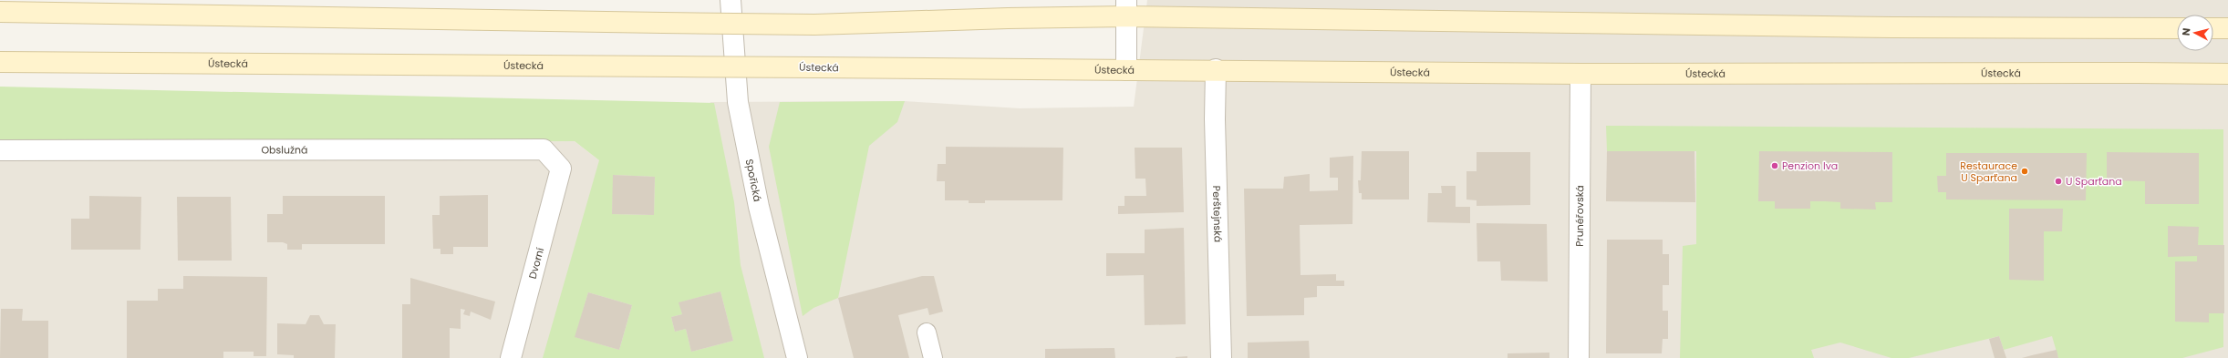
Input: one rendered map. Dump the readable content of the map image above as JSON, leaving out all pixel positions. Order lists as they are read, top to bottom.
{
  "streets": {
    "main road": ["Ústecká"],
    "street": [
      "Obslužná",
      "Spořická",
      "Perštejnská",
      "Prunéřovská",
      "Dvorní"
    ]
  },
  "crossings": [
    ["Ústecká", "Perštejnská"],
    ["Ústecká", "Prunéřovská"],
    ["Obslužná", "Dvorní"]
  ],
  "places": ["Penzion Iva", "Restaurace U Sparťana", "U Sparťana"],
  "north": "left"
}
